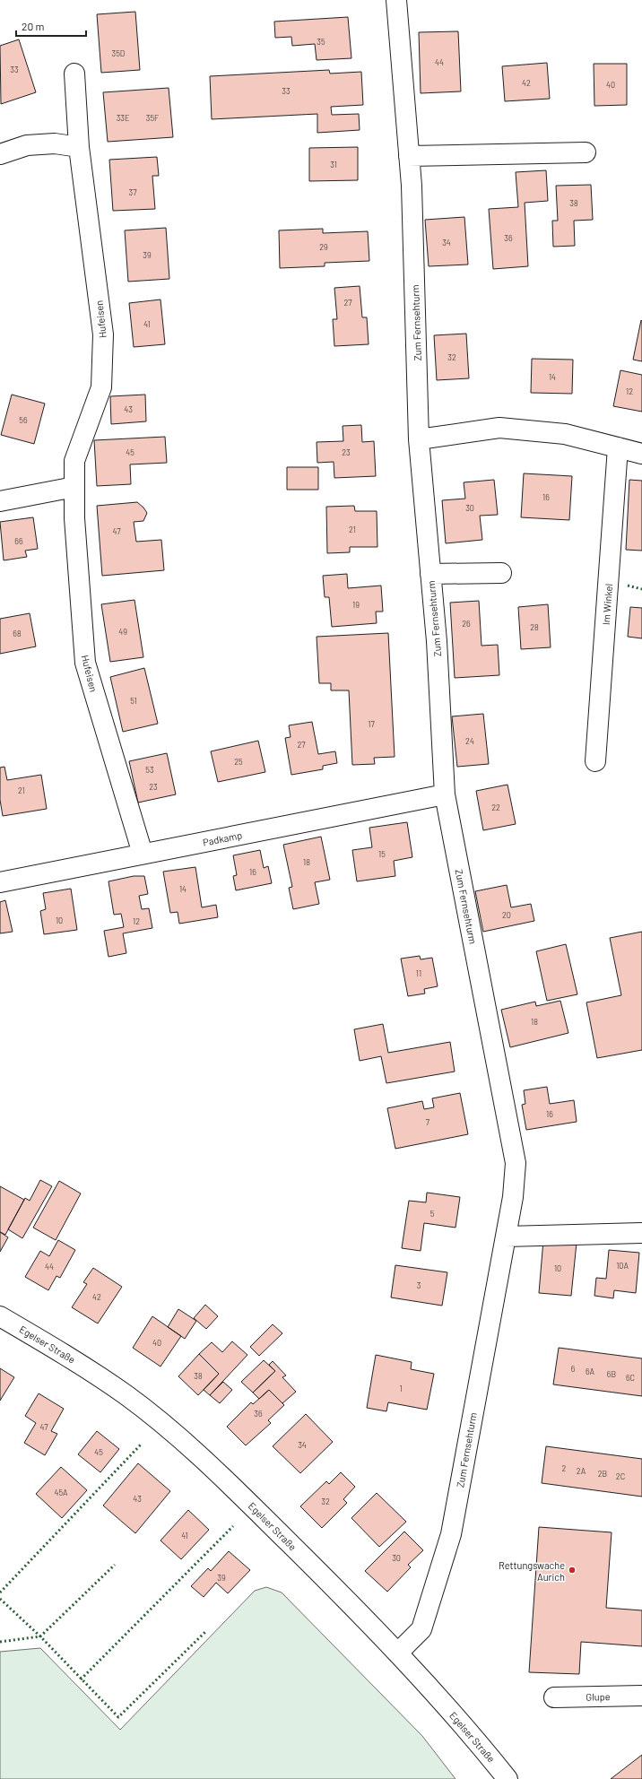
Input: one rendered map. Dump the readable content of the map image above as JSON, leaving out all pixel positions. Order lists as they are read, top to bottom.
{
  "streets": {
    "street": [
      "Hufeisen",
      "Zum Fernsehturm",
      "Im Winkel",
      "Padkamp",
      "Egelser Straße",
      "Glupe"
    ]
  },
  "crossings": [
    ["Hufeisen", "Padkamp"],
    ["Zum Fernsehturm", "Padkamp"],
    ["Zum Fernsehturm", "Egelser Straße"]
  ],
  "places": ["Rettungswache Aurich"],
  "house_numbers": [
    "35",
    "35D",
    "44",
    "33",
    "42",
    "40",
    "33",
    "33E",
    "35F",
    "31",
    "37",
    "38",
    "36",
    "34",
    "29",
    "39",
    "27",
    "41",
    "32",
    "14",
    "12",
    "43",
    "56",
    "45",
    "23",
    "16",
    "30",
    "21",
    "47",
    "66",
    "19",
    "26",
    "28",
    "49",
    "68",
    "51",
    "17",
    "24",
    "27",
    "25",
    "53",
    "23",
    "21",
    "22",
    "15",
    "18",
    "16",
    "14",
    "20",
    "10",
    "12",
    "11",
    "18",
    "16",
    "7",
    "5",
    "10A",
    "44",
    "10",
    "3",
    "42",
    "40",
    "6",
    "6A",
    "6B",
    "38",
    "6C",
    "1",
    "36",
    "47",
    "34",
    "45",
    "2",
    "2A",
    "2B",
    "2C",
    "45A",
    "43",
    "32",
    "41",
    "30",
    "39"
  ],
  "scale_bar": "20 m"
}
